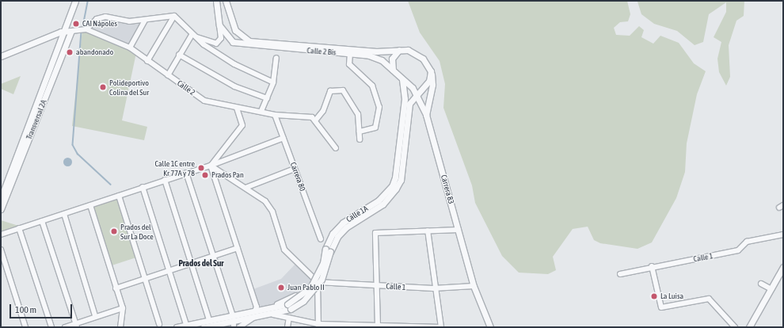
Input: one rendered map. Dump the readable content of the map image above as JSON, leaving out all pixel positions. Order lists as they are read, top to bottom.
{
  "streets": {
    "street": [
      "Calle 2 Bis",
      "Calle 2",
      "Transversal 2A",
      "Carrera 80",
      "Carrera 83",
      "Calle 1A",
      "Calle 1"
    ]
  },
  "crossings": [
    ["Calle 2 Bis", "Carrera 83"],
    ["Calle 2 Bis", "Calle 1A"],
    ["Calle 2", "Transversal 2A"],
    ["Calle 2", "Carrera 80"],
    ["Carrera 83", "Calle 1A"],
    ["Carrera 83", "Calle 1"]
  ],
  "districts": ["Prados del Sur"],
  "places": [
    "CAI Nápoles",
    "abandonado",
    "Polideportivo Colina del Sur",
    "Calle 1C entre Kr 77A y 78",
    "Prados Pan",
    "Prados del Sur La Doce",
    "Juan Pablo II",
    "La Luisa"
  ],
  "scale_bar": "100 m"
}
